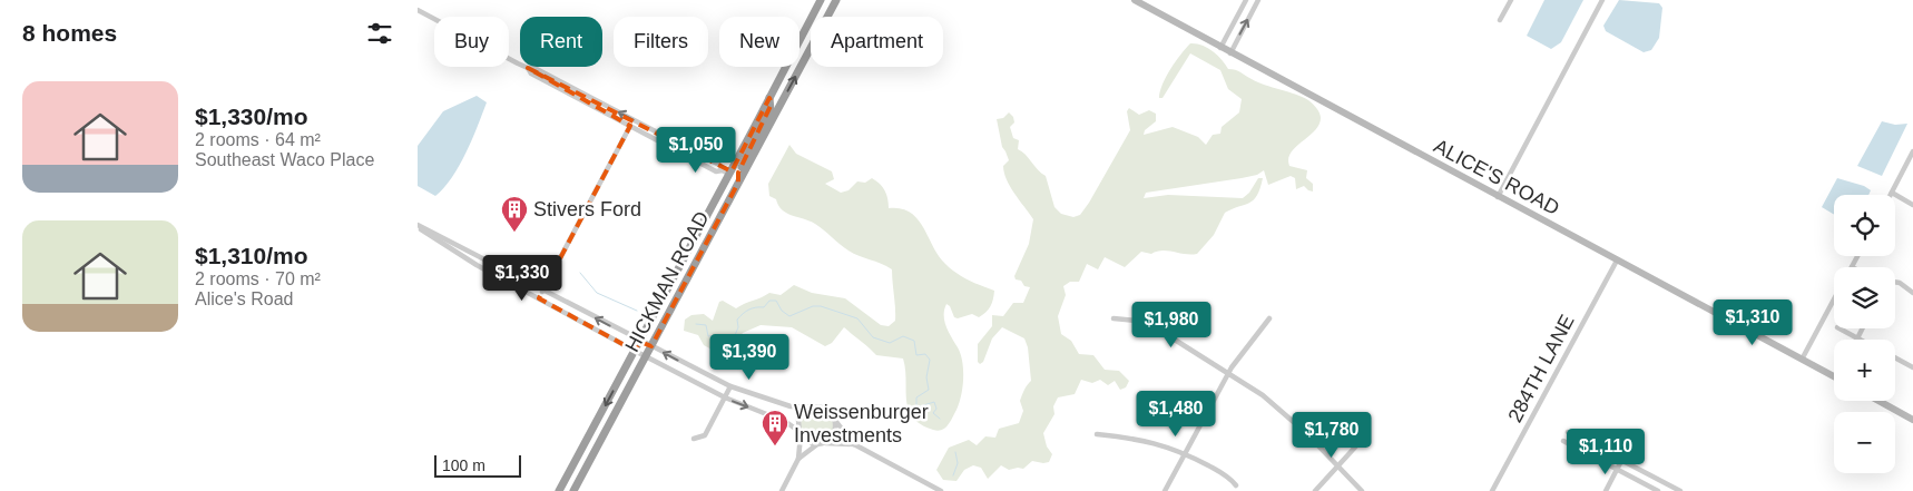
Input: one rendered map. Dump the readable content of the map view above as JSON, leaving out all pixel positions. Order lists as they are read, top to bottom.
{
  "streets": {
    "highway": ["HICKMAN ROAD"],
    "main road": ["ALICE'S ROAD"],
    "street": ["284TH LANE"]
  },
  "crossings": [
    ["ALICE'S ROAD", "284TH LANE"]
  ],
  "places": {
    "building": ["Stivers Ford", "Weissenburger Investments"]
  },
  "scale_bar": "100 m",
  "page": {
    "heading": "8 homes",
    "chip": [
      "Buy",
      "Rent",
      "Filters",
      "New",
      "Apartment"
    ],
    "list": [
      {
        "name": "$1,330/mo",
        "note": "2 rooms · 64 m² · Southeast Waco Place"
      },
      {
        "name": "$1,310/mo",
        "note": "2 rooms · 70 m² · Alice's Road"
      }
    ],
    "price": [
      "$1,050",
      "$1,330",
      "$1,310",
      "$1,980",
      "$1,390",
      "$1,480",
      "$1,780",
      "$1,110"
    ],
    "map_buttons": ["+", "−"],
    "scale": "100 m"
  }
}
